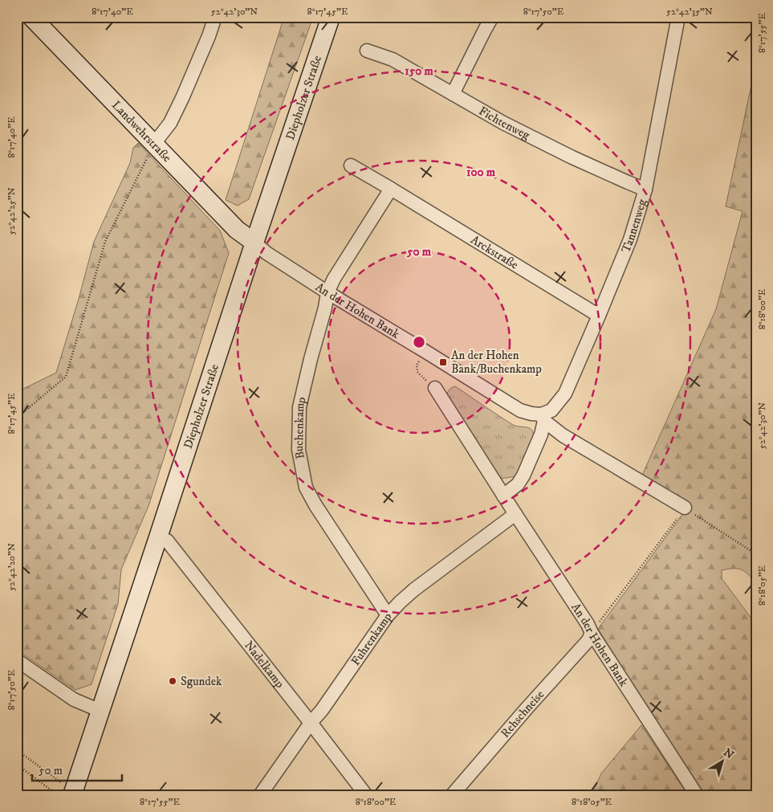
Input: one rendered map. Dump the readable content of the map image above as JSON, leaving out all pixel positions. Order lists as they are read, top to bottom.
{
  "streets": {
    "main road": ["Diepholzer Straße", "Landwehrstraße"],
    "street": [
      "Fichtenweg",
      "Tannenweg",
      "Arckstraße",
      "An der Hohen Bank",
      "Buchenkamp",
      "Fuhrenkamp",
      "Nadelkamp",
      "Rehschneise"
    ]
  },
  "crossings": [
    ["Diepholzer Straße", "Landwehrstraße"],
    ["Diepholzer Straße", "An der Hohen Bank"],
    ["Diepholzer Straße", "Nadelkamp"],
    ["Fichtenweg", "Tannenweg"],
    ["Landwehrstraße", "An der Hohen Bank"],
    ["Tannenweg", "Arckstraße"],
    ["Tannenweg", "An der Hohen Bank"],
    ["An der Hohen Bank", "Buchenkamp"],
    ["An der Hohen Bank", "Fuhrenkamp"],
    ["An der Hohen Bank", "Rehschneise"],
    ["Buchenkamp", "Fuhrenkamp"],
    ["Fuhrenkamp", "Nadelkamp"]
  ],
  "places": {
    "transit": ["An der Hohen Bank/Buchenkamp"],
    "other": ["Sgundek"]
  },
  "scale_bar": "50 m",
  "north": "top right",
  "coordinates": [
    "8°17'40\"E",
    "52°42'30\"N",
    "8°17'45\"E",
    "8°17'50\"E",
    "52°42'35\"N",
    "8°17'55\"E",
    "52°42'25\"N",
    "8°18'00\"E",
    "52°42'20\"N",
    "8°18'05\"E"
  ],
  "rings": ["150 m", "100 m", "50 m"]
}
